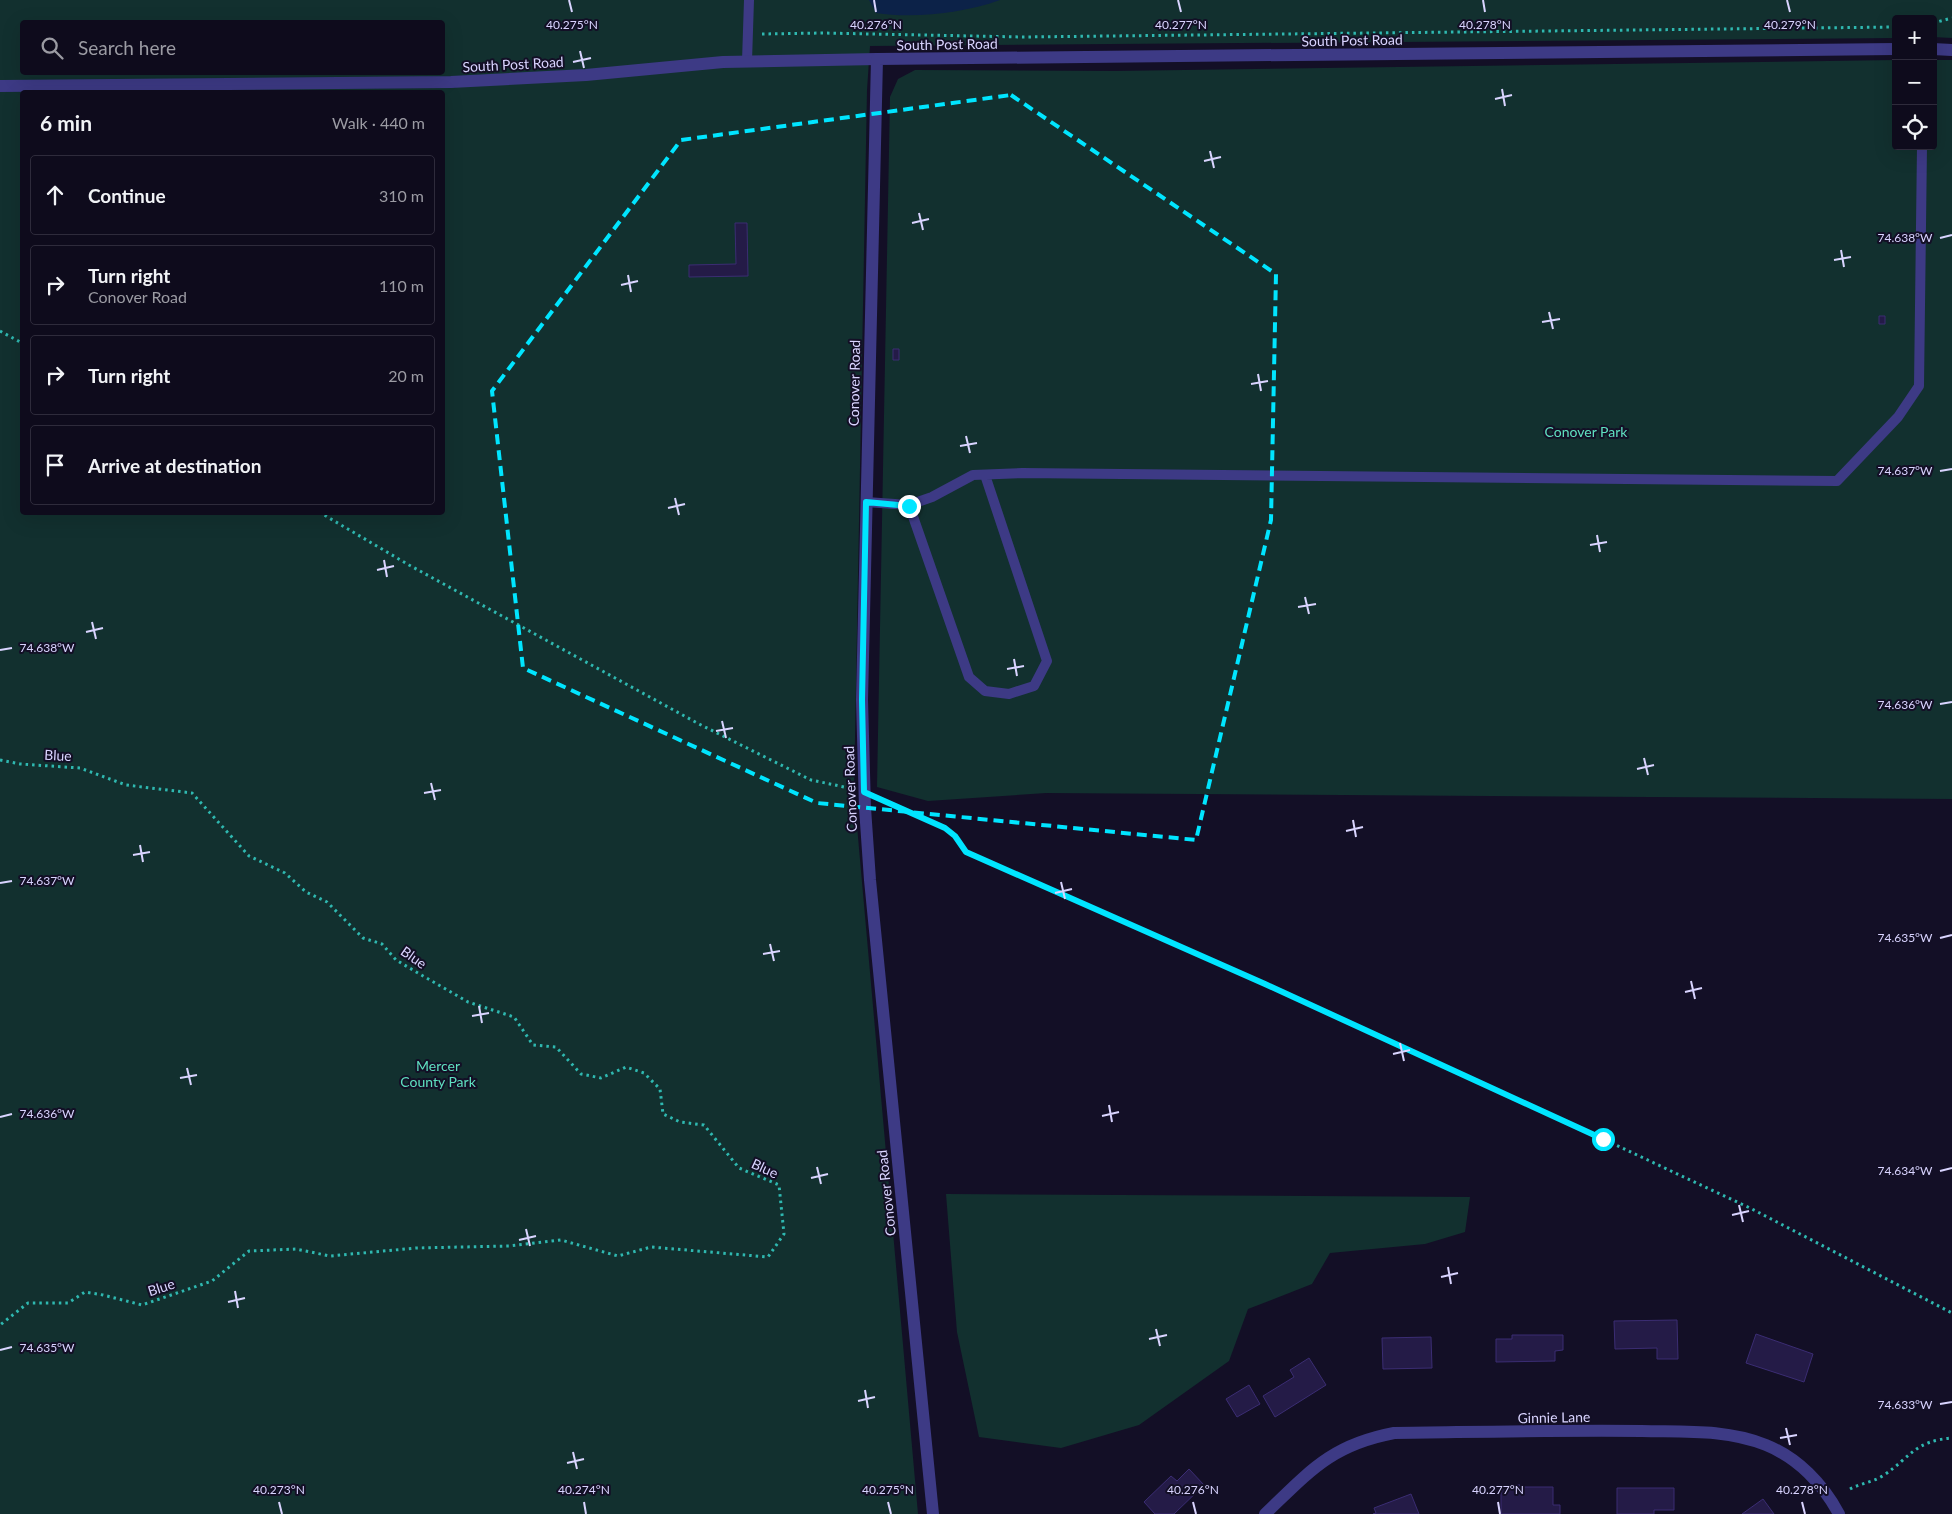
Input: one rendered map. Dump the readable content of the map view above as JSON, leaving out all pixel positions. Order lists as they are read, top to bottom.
{
  "streets": {
    "street": ["South Post Road", "Conover Road", "Ginnie Lane"],
    "path": ["Blue"]
  },
  "crossings": [
    ["South Post Road", "Conover Road"]
  ],
  "parks": ["Conover Park", "Mercer County Park"],
  "page": {
    "map_buttons": ["+", "−"],
    "search": "Search here",
    "heading": ["6 min", "Walk · 440 m"],
    "list": [
      ["Continue", "310 m"],
      ["Turn right", "Conover Road", "110 m"],
      ["Turn right", "20 m"],
      "Arrive at destination"
    ]
  },
  "coordinates": [
    "40.275°N",
    "40.276°N",
    "40.277°N",
    "40.278°N",
    "40.279°N",
    "74.638°W",
    "74.637°W",
    "74.636°W",
    "74.635°W",
    "74.634°W",
    "74.633°W",
    "40.273°N",
    "40.274°N"
  ]
}
